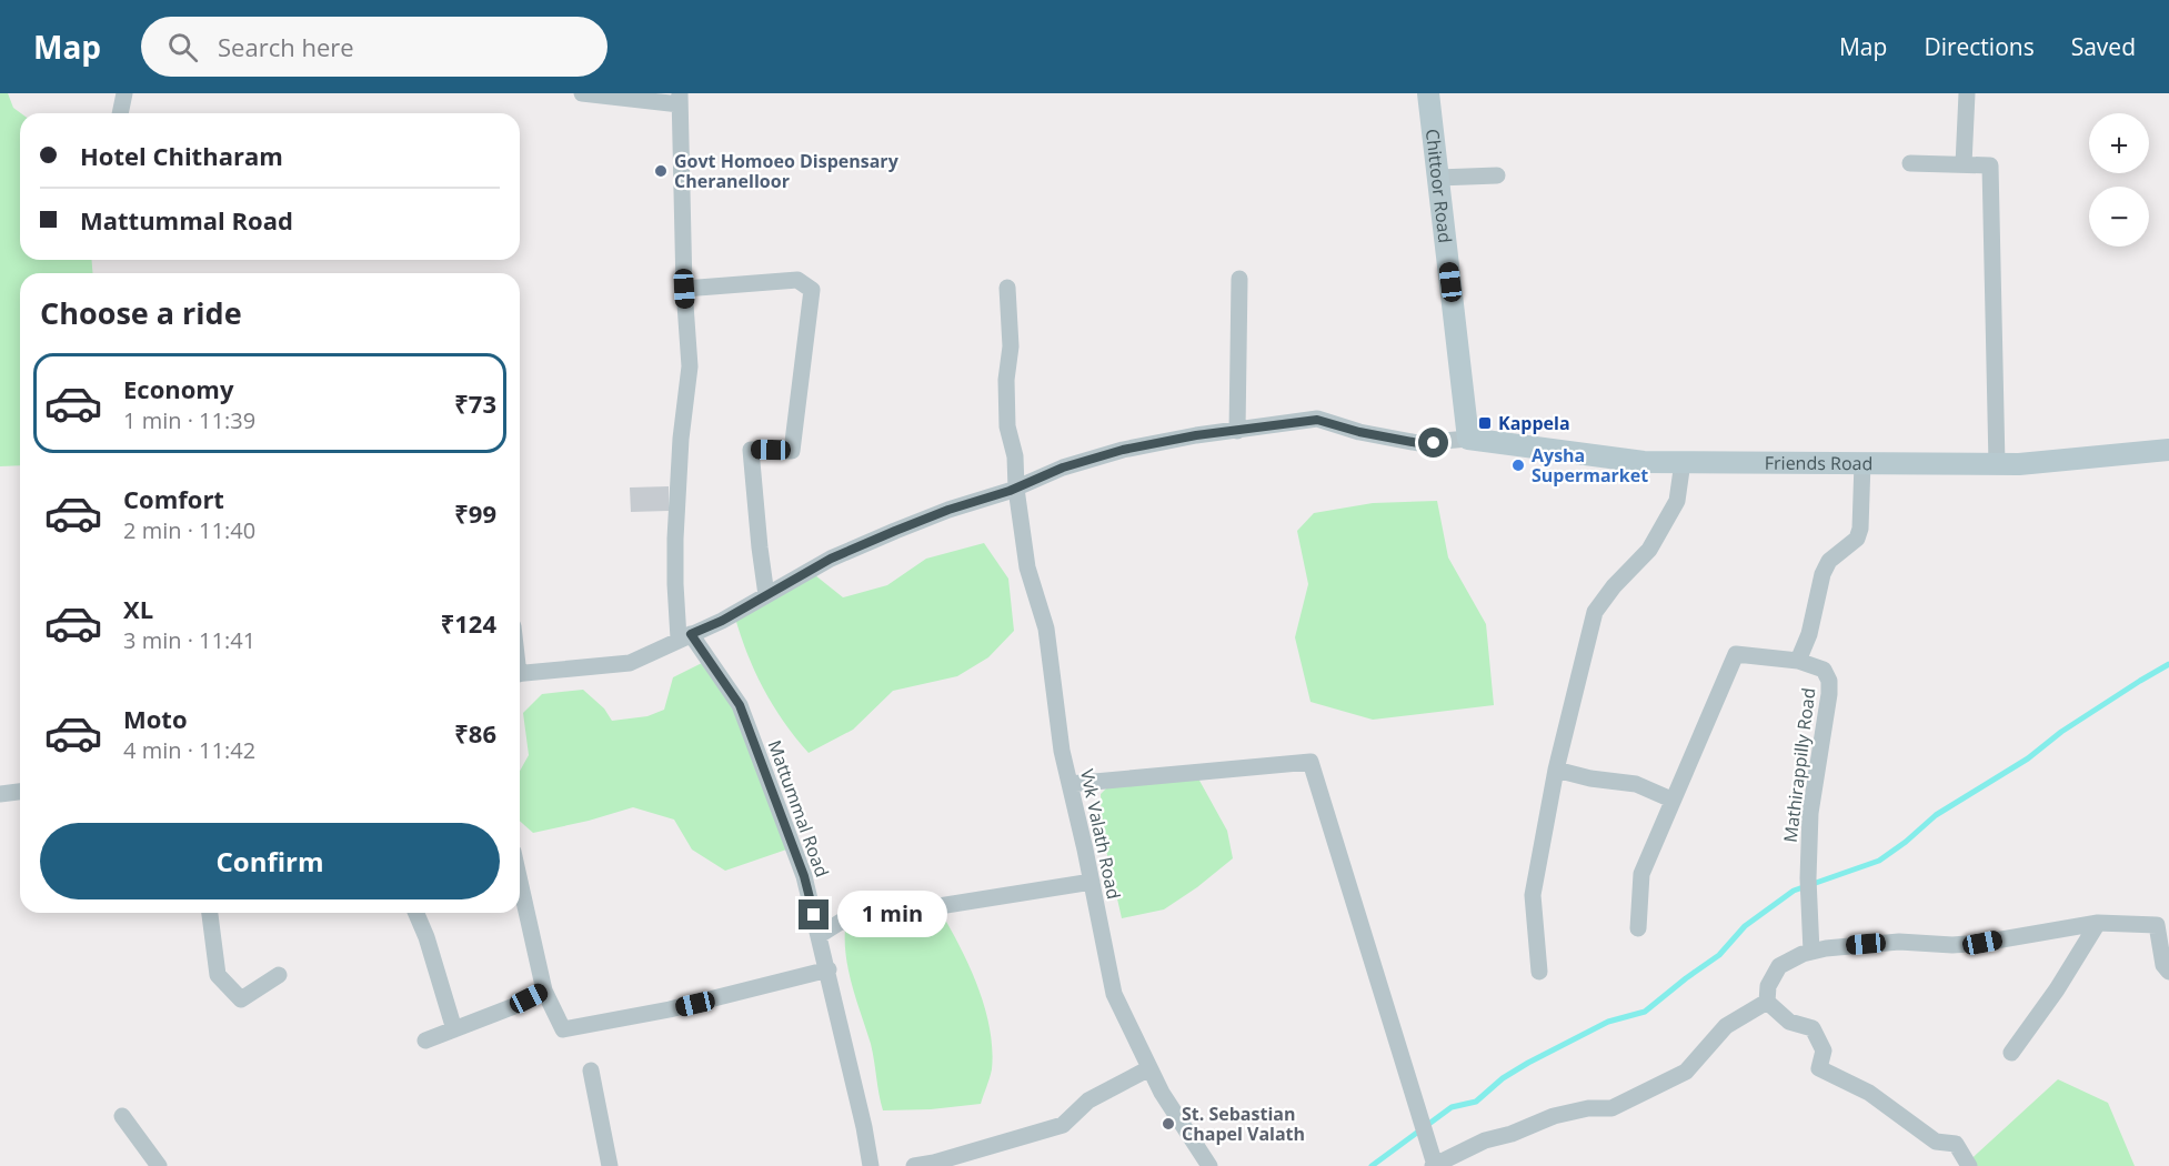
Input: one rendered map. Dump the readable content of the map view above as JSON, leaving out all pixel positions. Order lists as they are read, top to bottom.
{
  "streets": {
    "main road": ["Chittoor Road", "Friends Road"],
    "street": ["Mathirappilly Road", "Mattummal Road", "Vvk Valath Road"]
  },
  "crossings": [
    ["Chittoor Road", "Friends Road"],
    ["Friends Road", "Mathirappilly Road"]
  ],
  "places": {
    "other": ["Govt Homoeo Dispensary Cheranelloor", "Aysha Supermarket", "St. Sebastian Chapel Valath"],
    "transit": ["Kappela"]
  },
  "page": {
    "header": "Map",
    "search": "Search here",
    "nav": ["Map", "Directions", "Saved"],
    "map_buttons": ["+", "−"],
    "banner": ["Hotel Chitharam", "Mattummal Road"],
    "heading": "Choose a ride",
    "list": [
      {
        "name": "Economy",
        "note": "1 min · 11:39",
        "value": "₹73"
      },
      {
        "name": "Comfort",
        "note": "2 min · 11:40",
        "value": "₹99"
      },
      {
        "name": "XL",
        "note": "3 min · 11:41",
        "value": "₹124"
      },
      {
        "name": "Moto",
        "note": "4 min · 11:42",
        "value": "₹86"
      }
    ],
    "buttons": "Confirm",
    "bubble": "1 min"
  }
}
